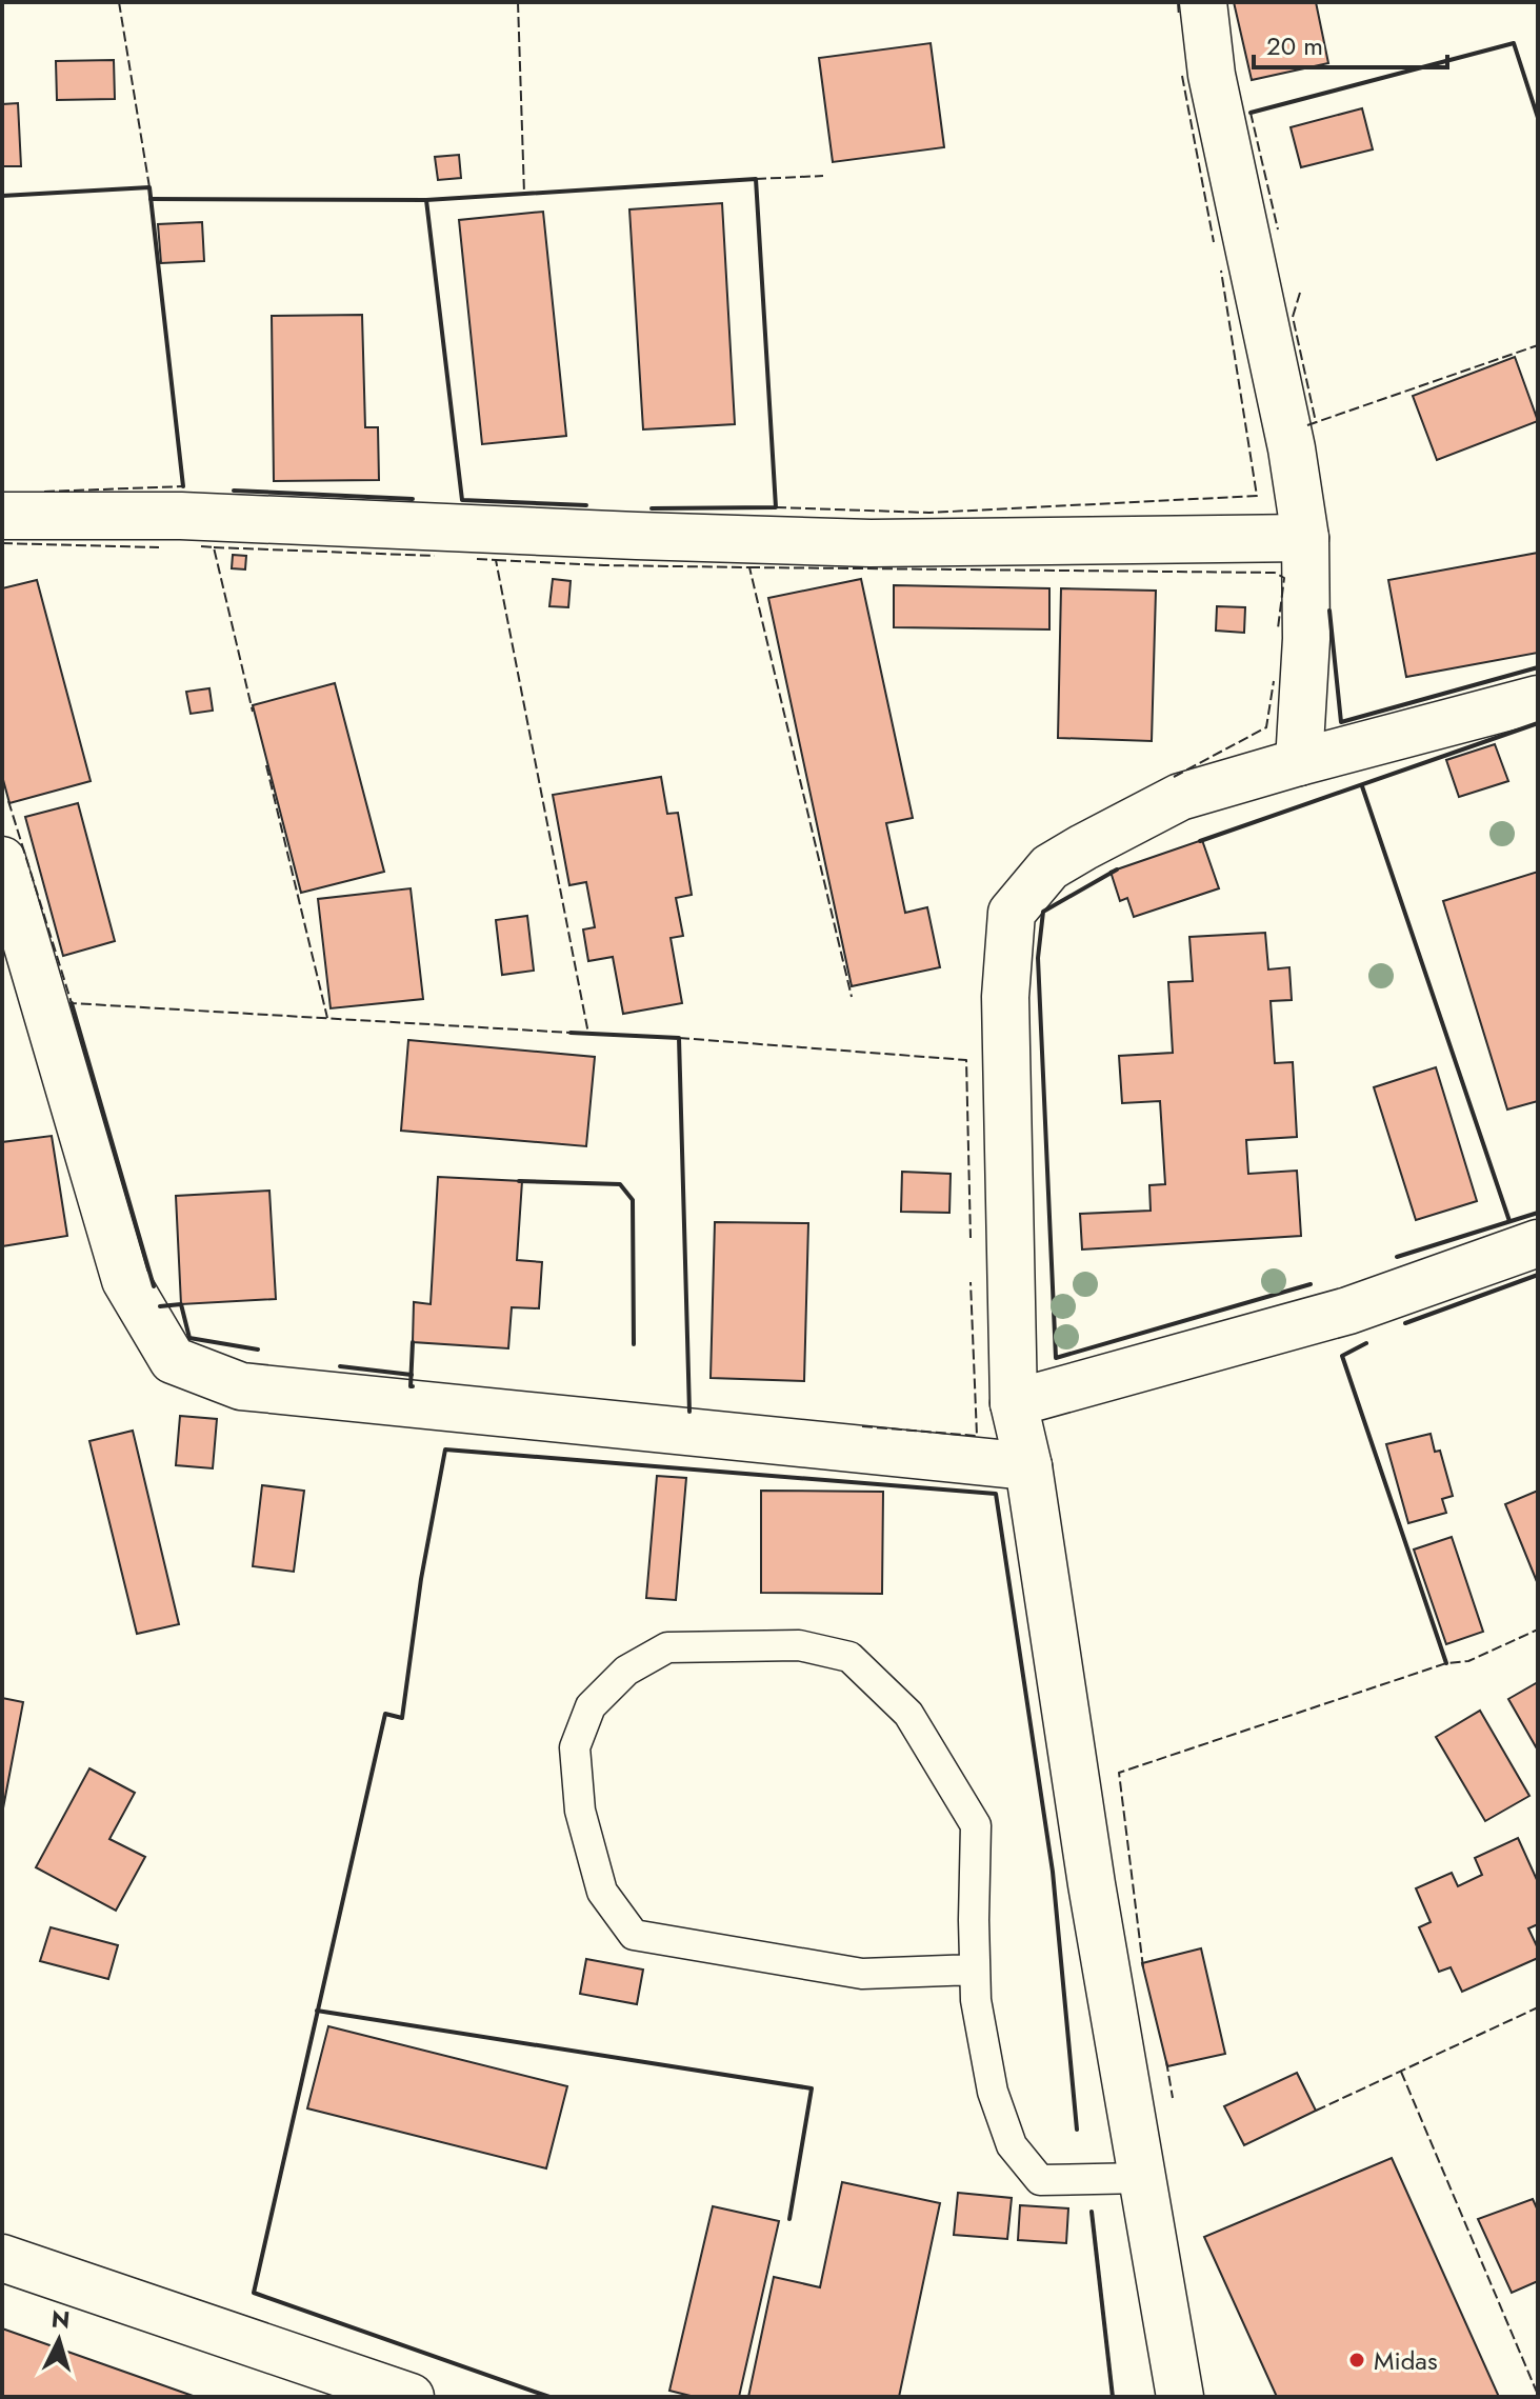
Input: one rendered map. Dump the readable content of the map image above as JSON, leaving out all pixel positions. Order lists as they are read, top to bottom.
{
  "places": ["Midas"],
  "scale_bar": "20 m",
  "north": "top"
}
